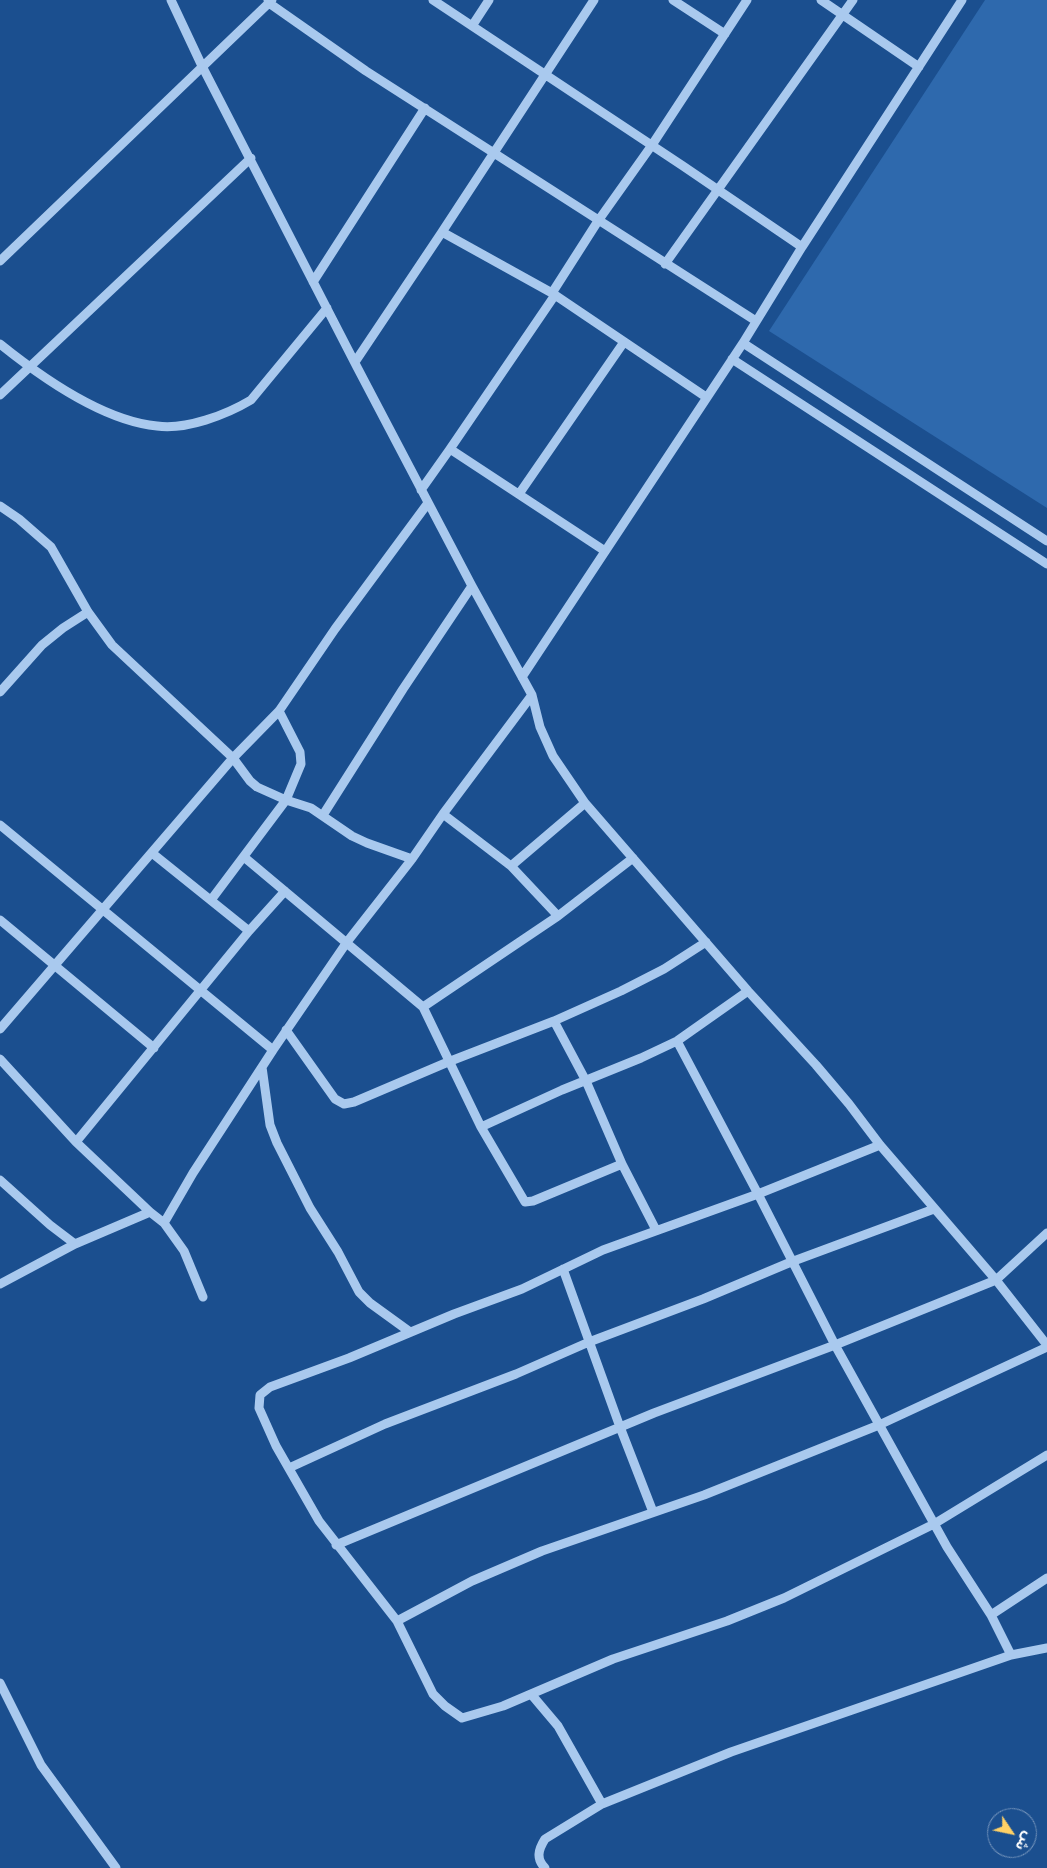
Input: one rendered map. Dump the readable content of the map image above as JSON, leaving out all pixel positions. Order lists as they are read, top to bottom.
{
  "north": "bottom right"
}
